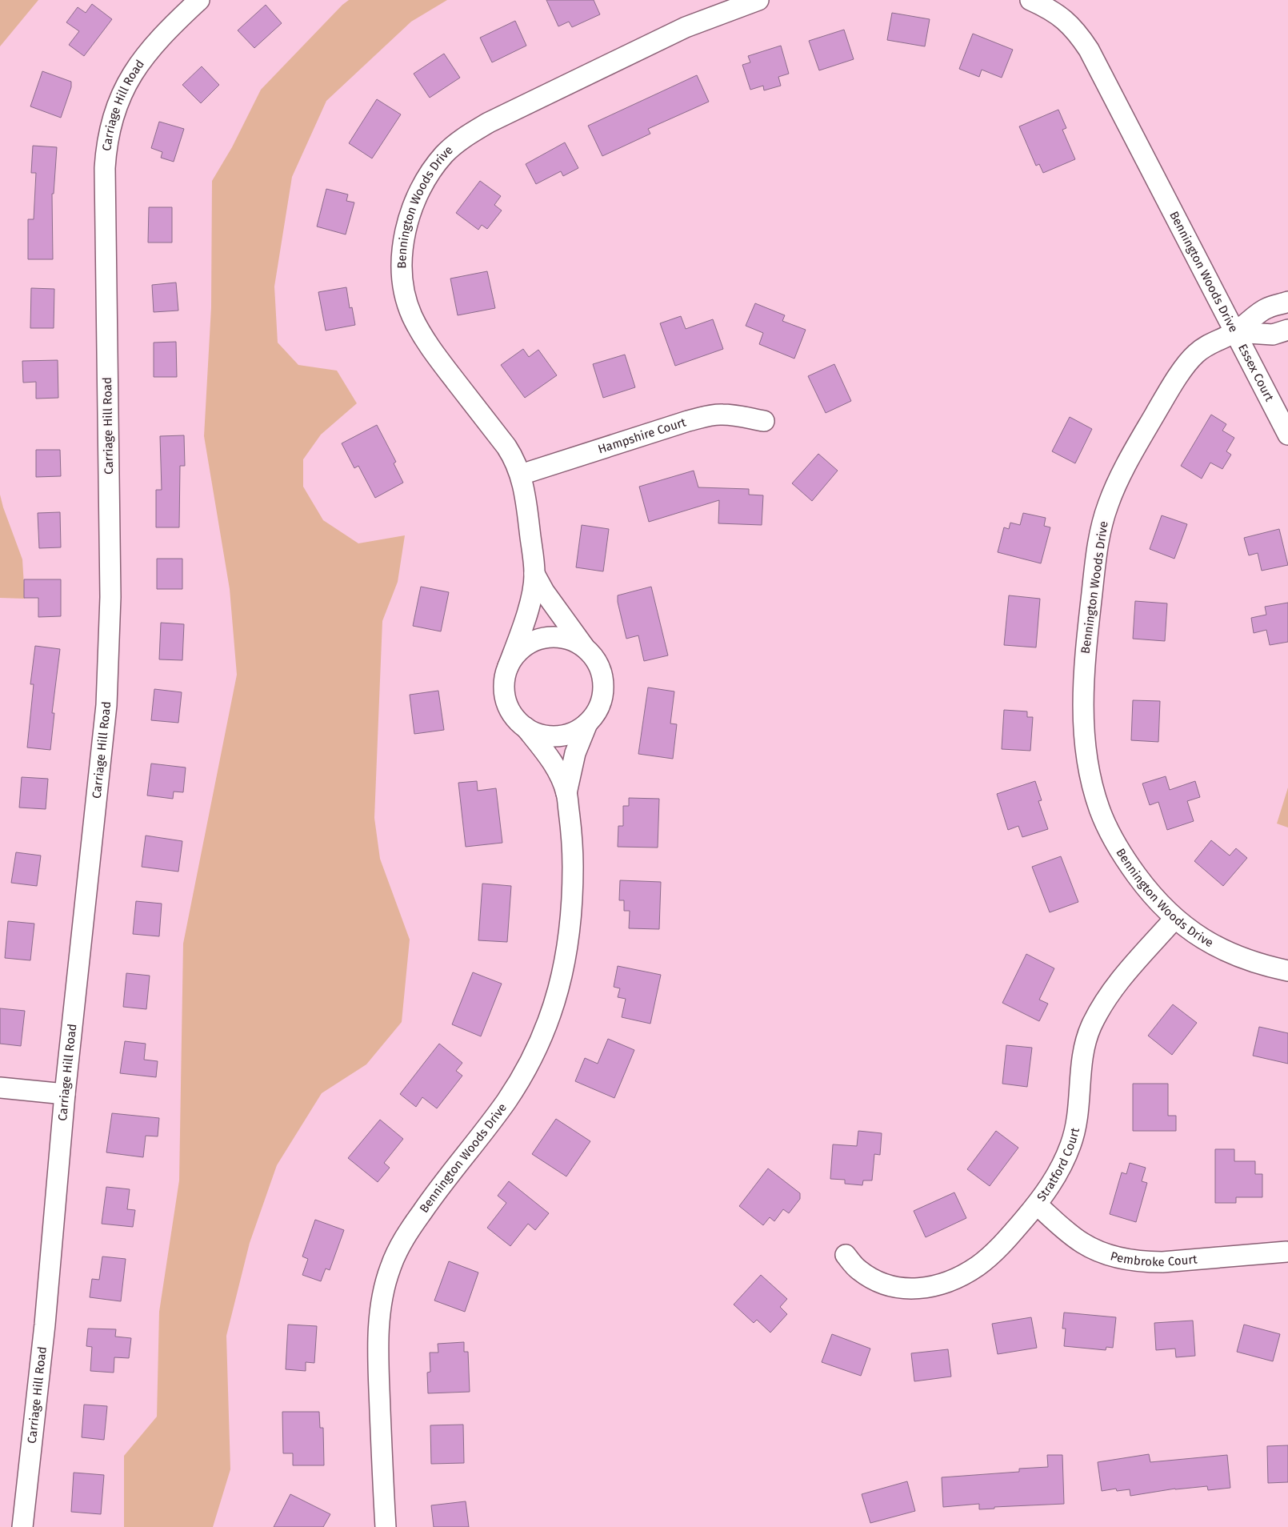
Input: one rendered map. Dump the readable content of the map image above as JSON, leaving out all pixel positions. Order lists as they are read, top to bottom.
{
  "streets": {
    "street": [
      "Carriage Hill Road",
      "Bennington Woods Drive",
      "Essex Court",
      "Hampshire Court",
      "Stratford Court",
      "Pembroke Court"
    ]
  },
  "crossings": [
    ["Bennington Woods Drive", "Essex Court"],
    ["Bennington Woods Drive", "Hampshire Court"],
    ["Bennington Woods Drive", "Stratford Court"],
    ["Stratford Court", "Pembroke Court"]
  ]
}
